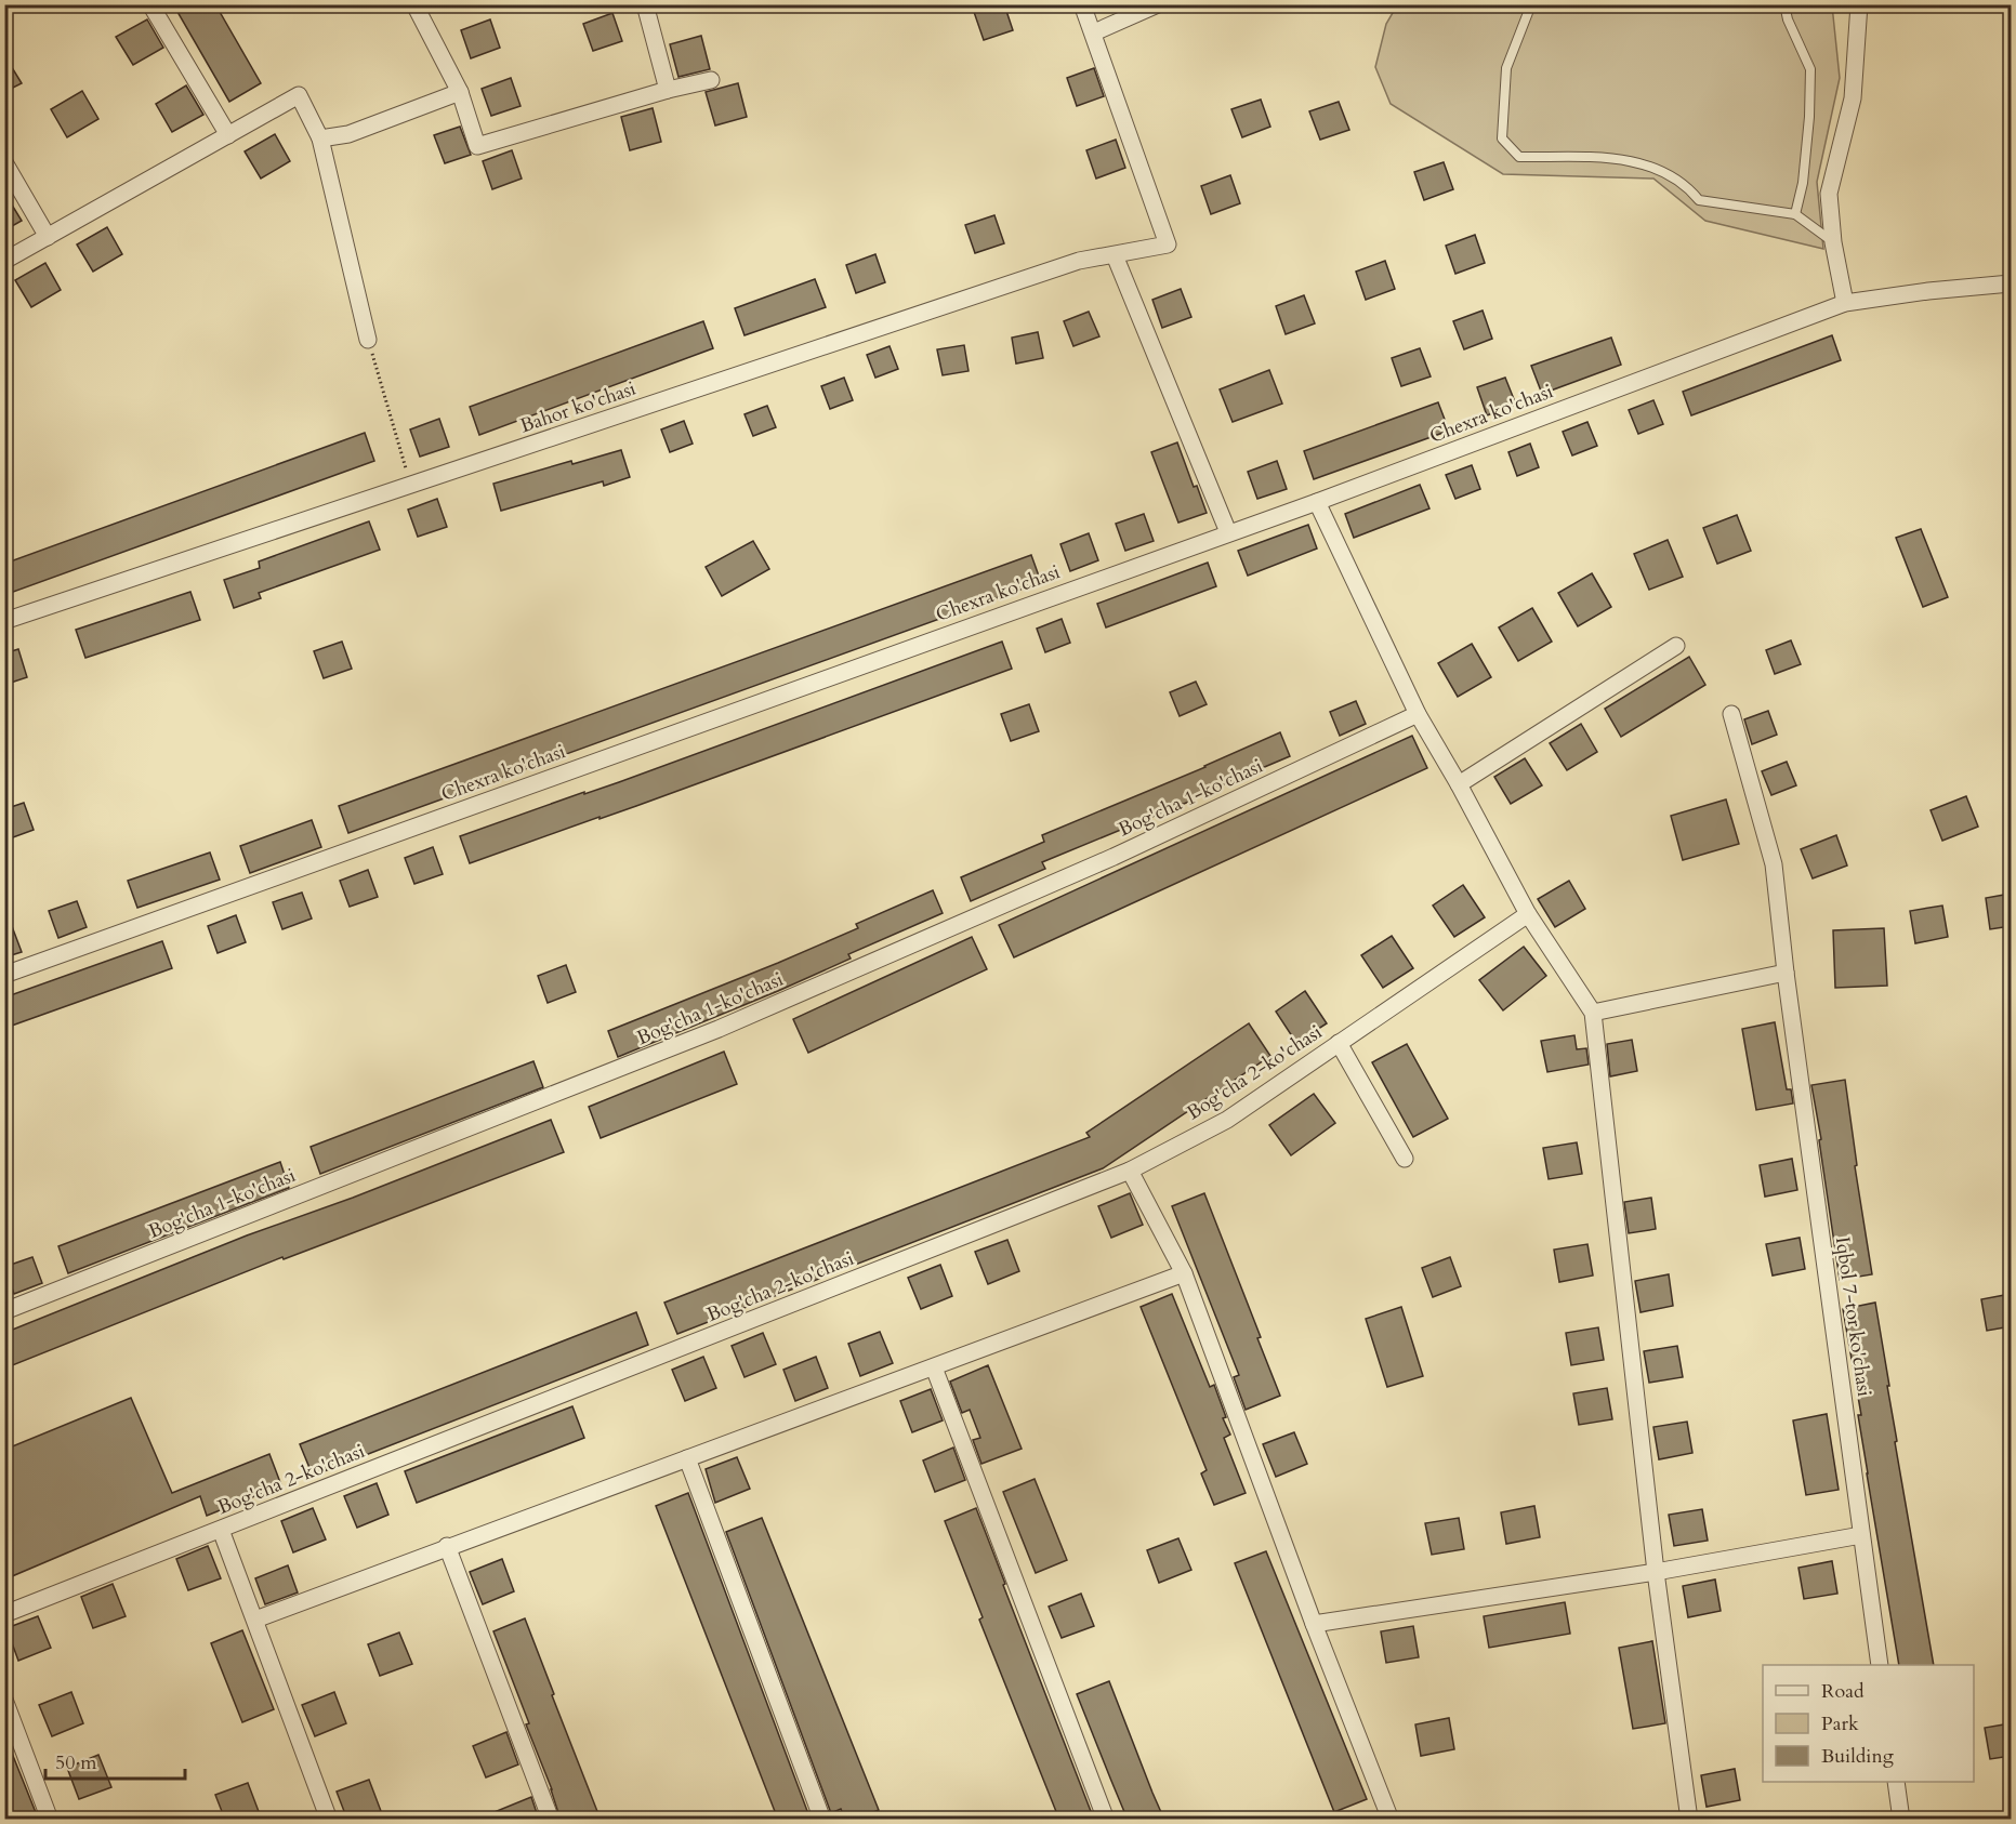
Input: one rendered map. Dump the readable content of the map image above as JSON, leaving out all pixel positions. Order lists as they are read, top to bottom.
{
  "streets": {
    "street": [
      "Bahor ko'chasi",
      "Chexra ko'chasi",
      "Bog'cha 1-ko'chasi",
      "Bog'cha 2-ko'chasi",
      "Iqbol 7-tor ko'chasi"
    ]
  },
  "legend": ["Road", "Park", "Building"],
  "scale_bar": "50 m"
}
